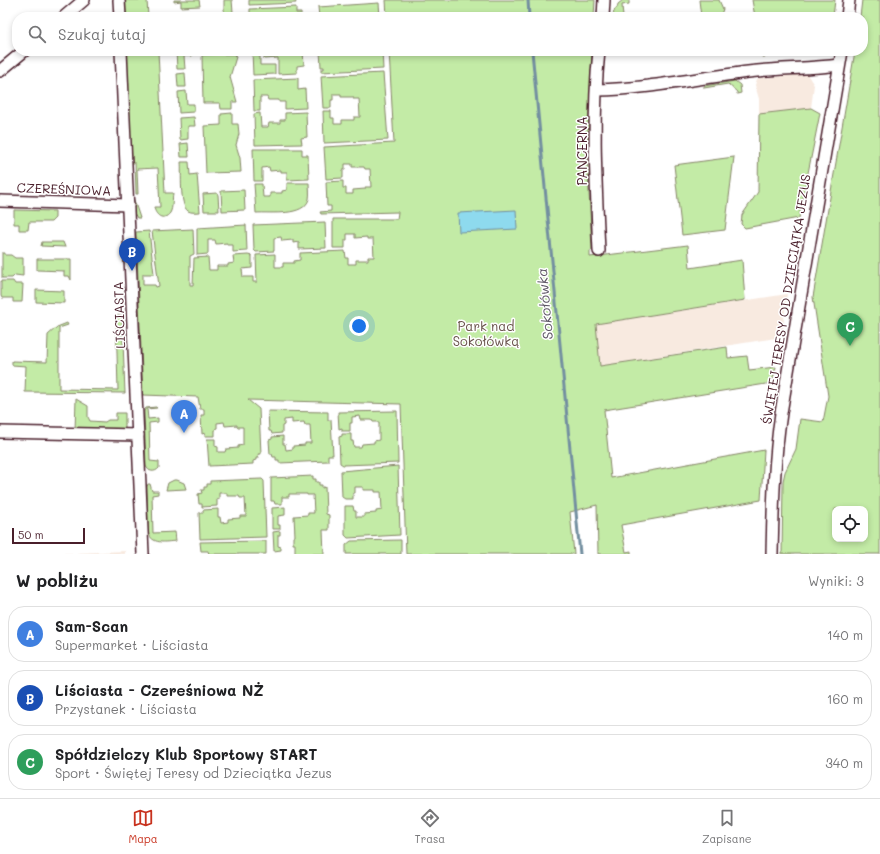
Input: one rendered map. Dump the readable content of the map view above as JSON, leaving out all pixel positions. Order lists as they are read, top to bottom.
{
  "streets": {
    "street": [
      "PANCERNA",
      "CZEREŚNIOWA",
      "ŚWIĘTEJ TERESY OD DZIECIĄTKA JEZUS",
      "LIŚCIASTA"
    ]
  },
  "crossings": [
    ["CZEREŚNIOWA", "LIŚCIASTA"]
  ],
  "water": ["Sokołówka"],
  "parks": ["Park nad Sokołówką"],
  "scale_bar": "50 m",
  "page": {
    "search": "Szukaj tutaj",
    "pins": ["B", "C", "A"],
    "scale": "50 m",
    "heading": ["W pobliżu", "Wyniki: 3"],
    "list": [
      {
        "mark": "A",
        "name": "Sam-Scan",
        "note": "Supermarket · Liściasta",
        "value": "140 m"
      },
      {
        "mark": "B",
        "name": "Liściasta - Czereśniowa NŻ",
        "note": "Przystanek · Liściasta",
        "value": "160 m"
      },
      {
        "mark": "C",
        "name": "Spółdzielczy Klub Sportowy START",
        "note": "Sport · Świętej Teresy od Dzieciątka Jezus",
        "value": "340 m"
      }
    ],
    "nav": ["Mapa", "Trasa", "Zapisane"]
  }
}
